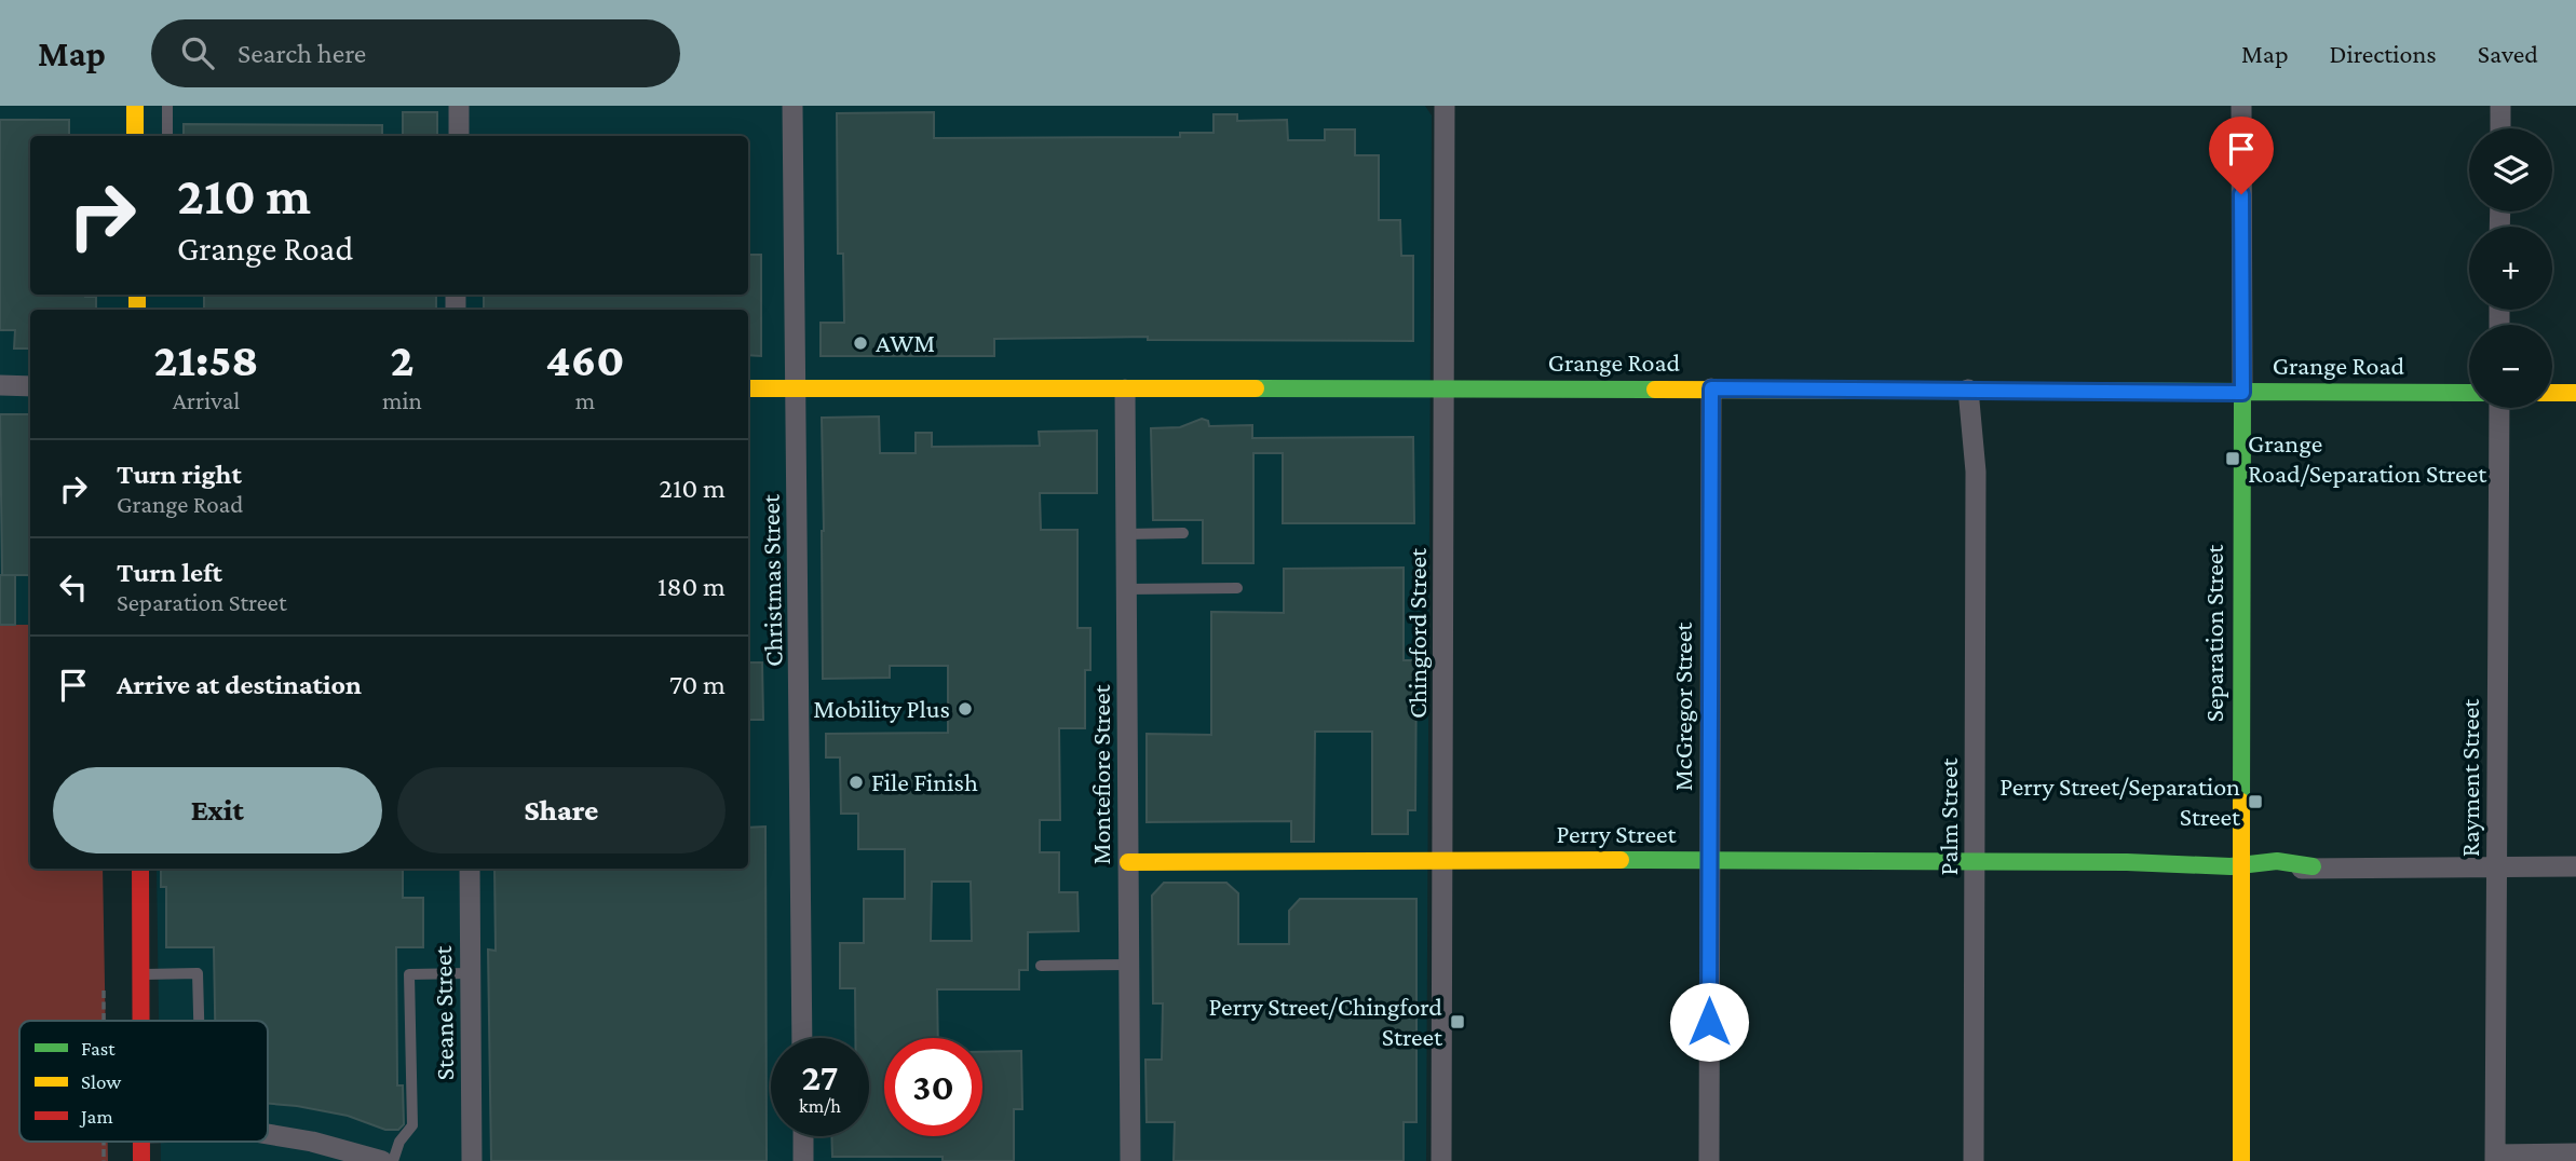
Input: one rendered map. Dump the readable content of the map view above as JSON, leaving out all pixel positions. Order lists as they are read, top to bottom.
{
  "streets": {
    "main road": ["Grange Road", "Separation Street", "Perry Street"],
    "street": [
      "Christmas Street",
      "Chingford Street",
      "McGregor Street",
      "Montefiore Street",
      "Rayment Street",
      "Palm Street",
      "Steane Street"
    ]
  },
  "crossings": [
    ["Grange Road", "Christmas Street"],
    ["Grange Road", "Chingford Street"],
    ["Grange Road", "Separation Street"],
    ["Grange Road", "McGregor Street"],
    ["Grange Road", "Montefiore Street"],
    ["Grange Road", "Palm Street"],
    ["Chingford Street", "Perry Street"],
    ["Separation Street", "Perry Street"],
    ["McGregor Street", "Perry Street"],
    ["Montefiore Street", "Perry Street"],
    ["Rayment Street", "Perry Street"],
    ["Palm Street", "Perry Street"]
  ],
  "places": {
    "other": ["AWM", "Mobility Plus", "File Finish"],
    "transit": ["Grange Road/Separation Street", "Perry Street/Separation Street", "Perry Street/Chingford Street"]
  },
  "legend": ["Fast", "Slow", "Jam"],
  "page": {
    "header": "Map",
    "search": "Search here",
    "nav": ["Map", "Directions", "Saved"],
    "map_buttons": ["+", "−"],
    "turn": ["210 m", "Grange Road"],
    "eta": [
      "21:58",
      "Arrival",
      "2",
      "min",
      "460",
      "m"
    ],
    "list": [
      {
        "name": "Turn right",
        "note": "Grange Road",
        "value": "210 m"
      },
      {
        "name": "Turn left",
        "note": "Separation Street",
        "value": "180 m"
      },
      {
        "name": "Arrive at destination",
        "value": "70 m"
      }
    ],
    "buttons": ["Exit", "Share"],
    "speed": "27 km/h",
    "limit": "30"
  }
}
